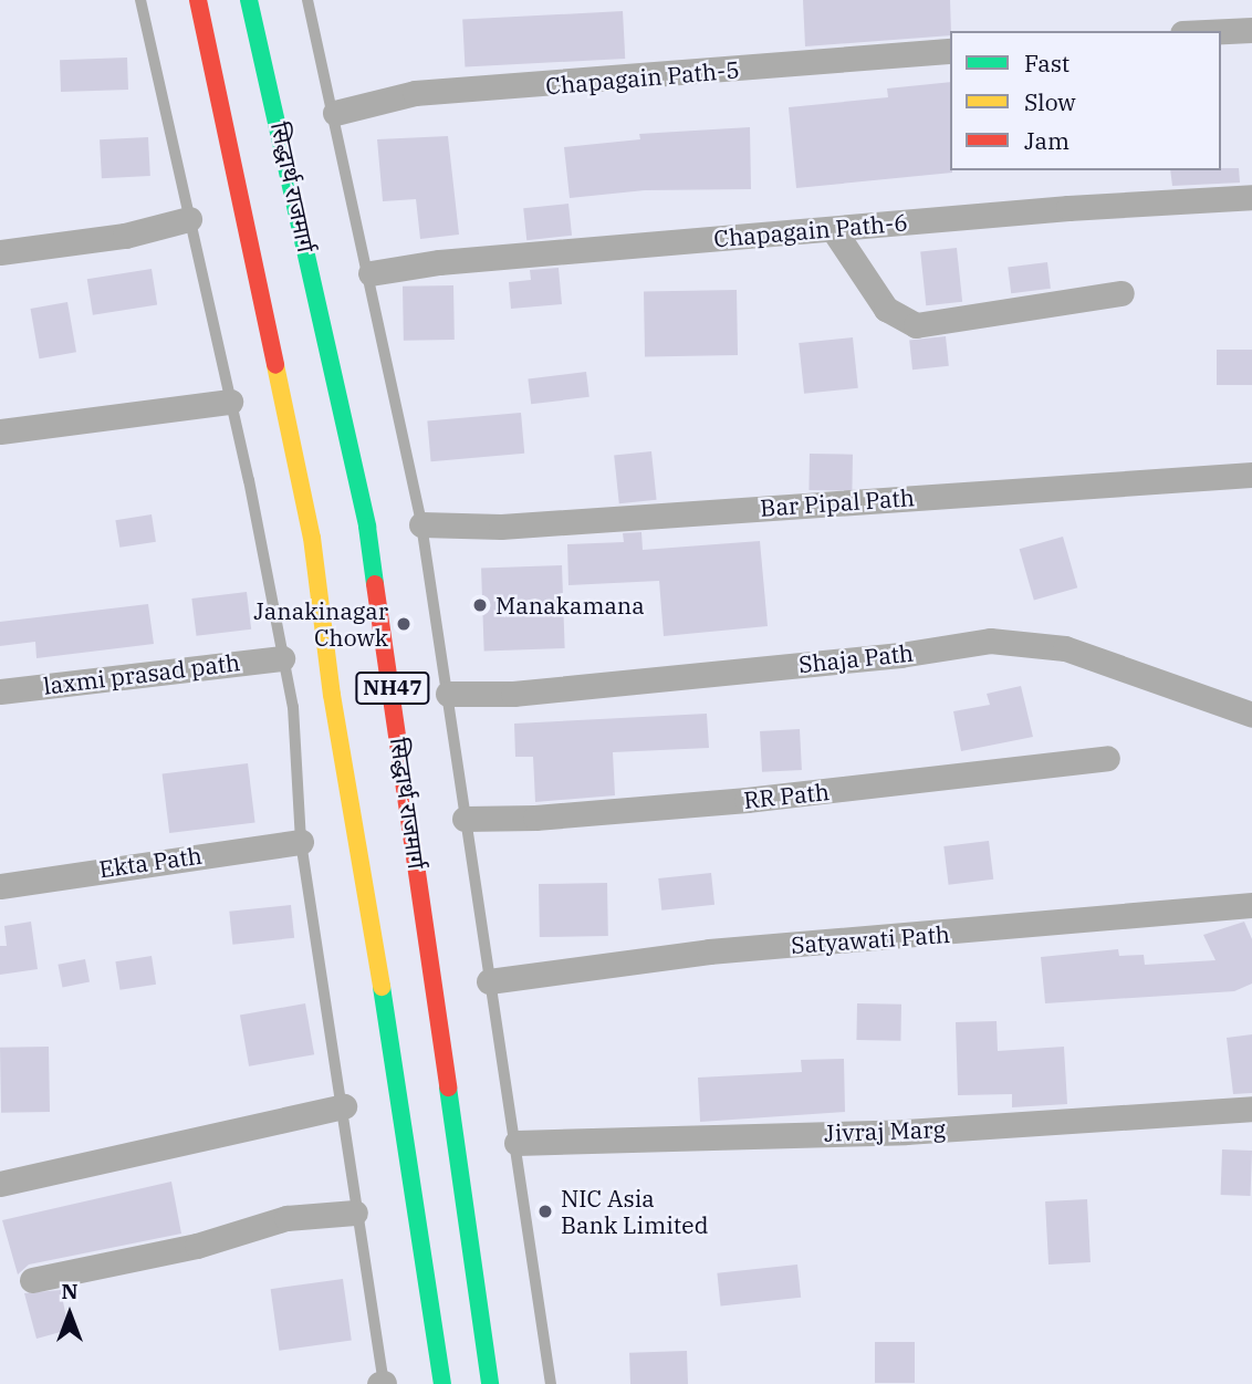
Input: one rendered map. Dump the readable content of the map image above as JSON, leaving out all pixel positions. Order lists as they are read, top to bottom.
{
  "streets": {
    "highway": ["सिद्धार्थ राजमार्ग", "NH47"],
    "street": [
      "Chapagain Path-5",
      "Chapagain Path-6",
      "Bar Pipal Path",
      "Shaja Path",
      "laxmi prasad path",
      "RR Path",
      "Ekta Path",
      "Satyawati Path",
      "Jivraj Marg"
    ]
  },
  "places": ["Manakamana", "Janakinagar Chowk", "NIC Asia Bank Limited"],
  "legend": ["Fast", "Slow", "Jam"],
  "north": "top"
}
